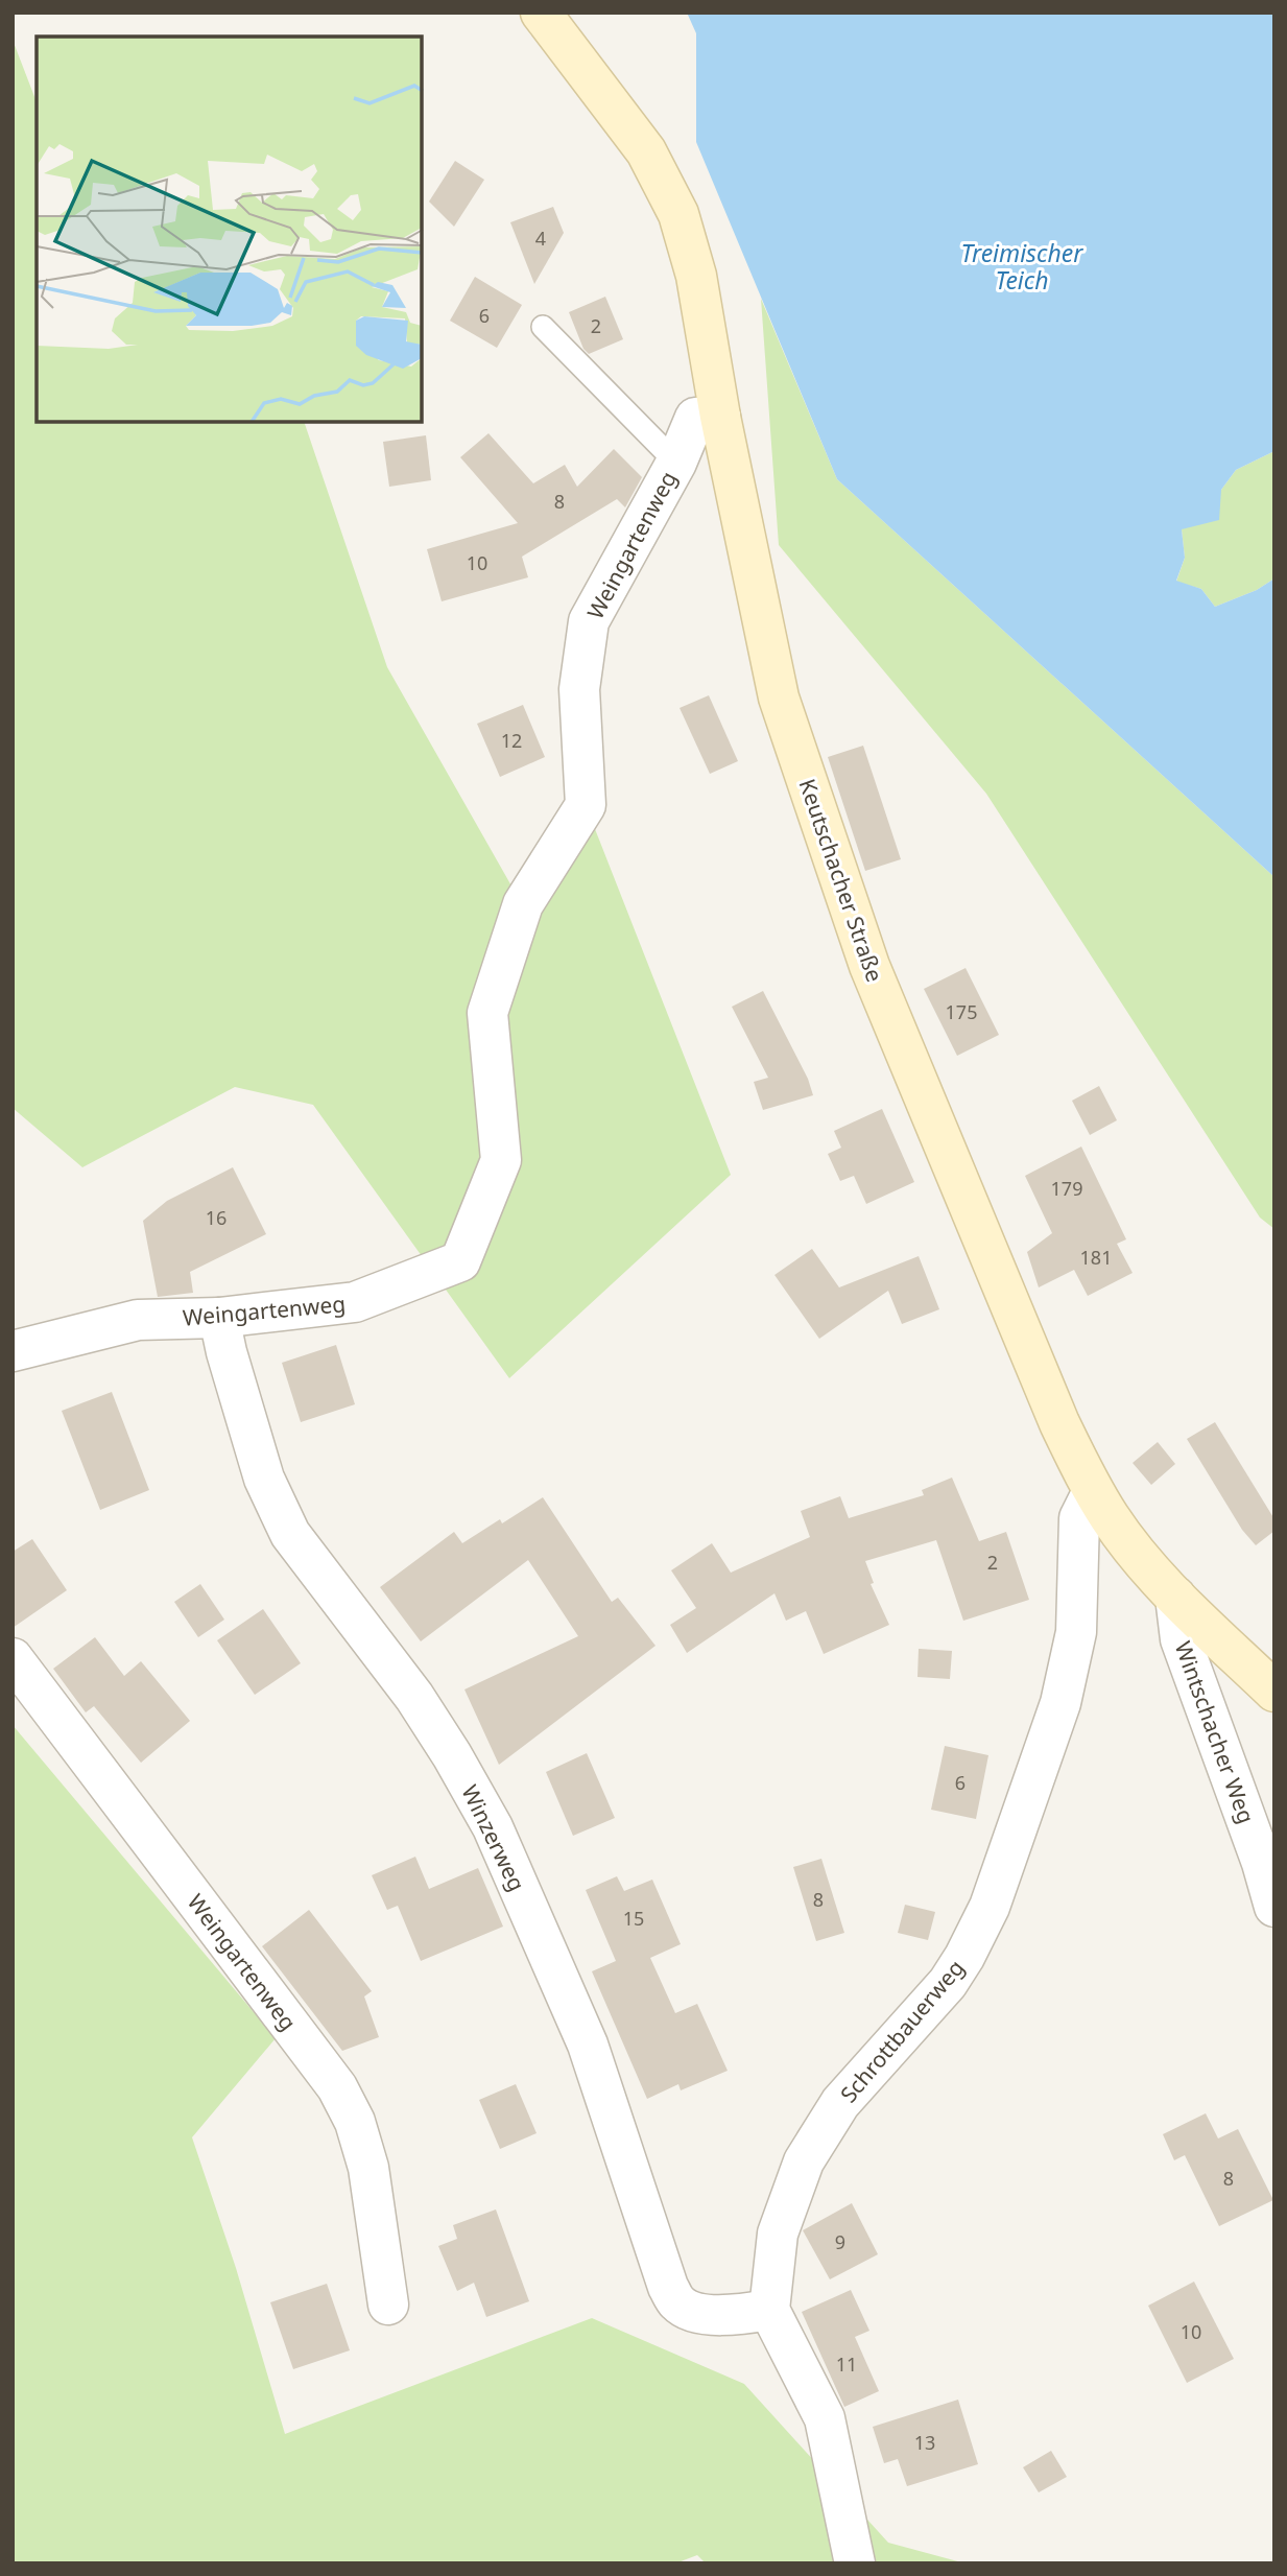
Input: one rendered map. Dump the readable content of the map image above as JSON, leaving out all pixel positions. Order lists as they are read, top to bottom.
{
  "streets": {
    "main road": ["Keutschacher Straße"],
    "street": [
      "Weingartenweg",
      "Wintschacher Weg",
      "Winzerweg",
      "Schrottbauerweg"
    ]
  },
  "crossings": [
    ["Weingartenweg", "Keutschacher Straße"],
    ["Weingartenweg", "Winzerweg"],
    ["Keutschacher Straße", "Wintschacher Weg"],
    ["Keutschacher Straße", "Schrottbauerweg"],
    ["Winzerweg", "Schrottbauerweg"]
  ],
  "water": ["Treimischer Teich"],
  "house_numbers": [
    "4",
    "6",
    "2",
    "8",
    "10",
    "12",
    "175",
    "179",
    "16",
    "181",
    "2",
    "6",
    "8",
    "15",
    "8",
    "9",
    "10",
    "11",
    "13"
  ]
}
